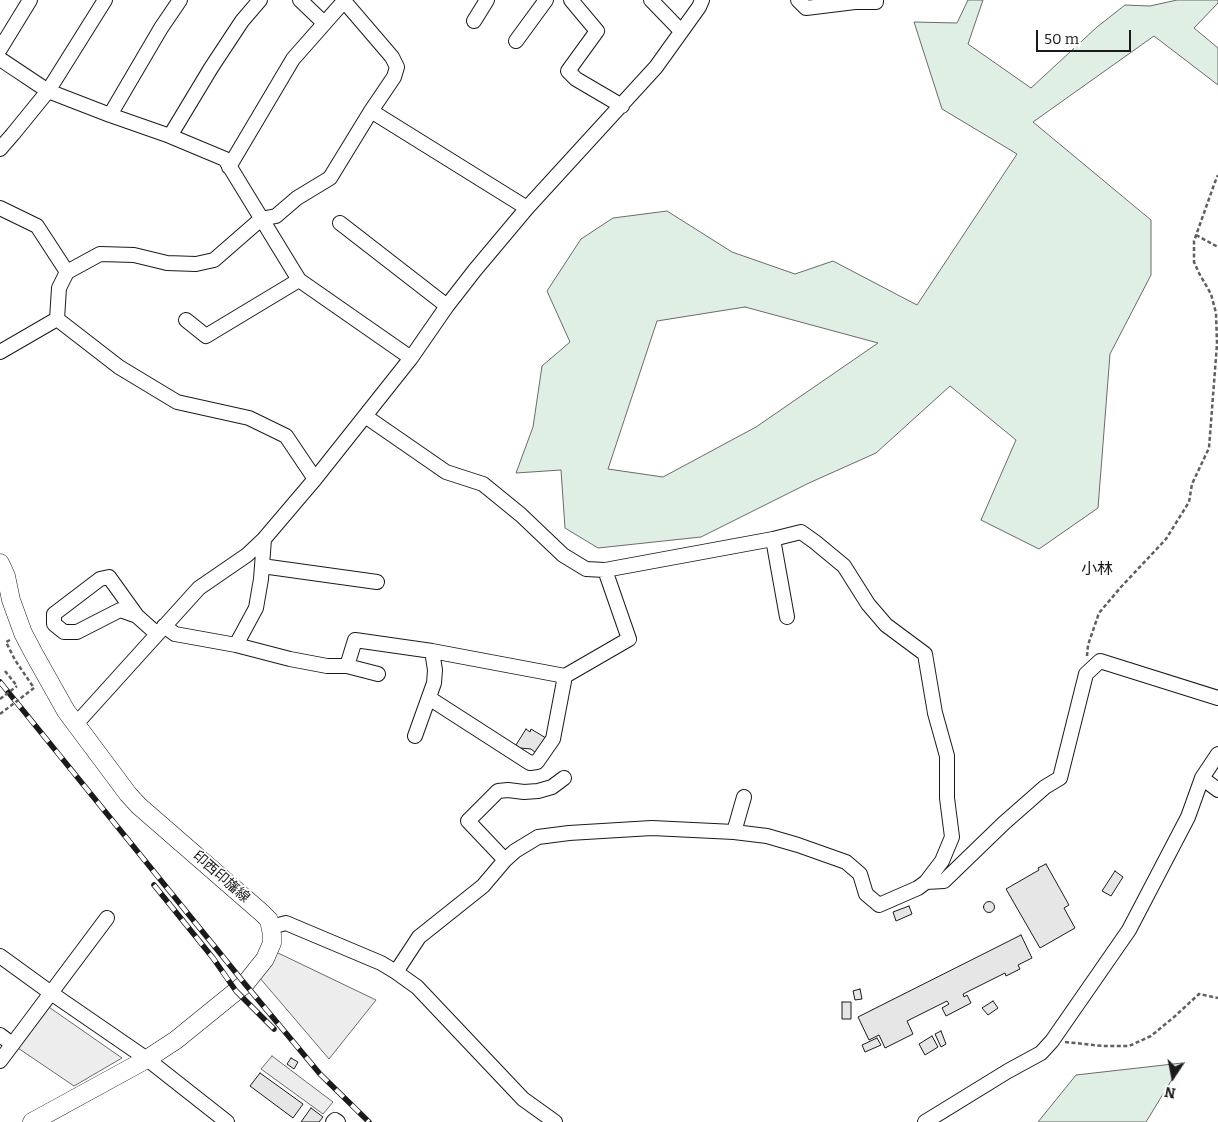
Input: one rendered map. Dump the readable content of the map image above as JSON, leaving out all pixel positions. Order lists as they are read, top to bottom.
{
  "streets": {
    "main road": ["印西印旛線"]
  },
  "districts": ["小林"],
  "scale_bar": "50 m",
  "north": "bottom"
}
